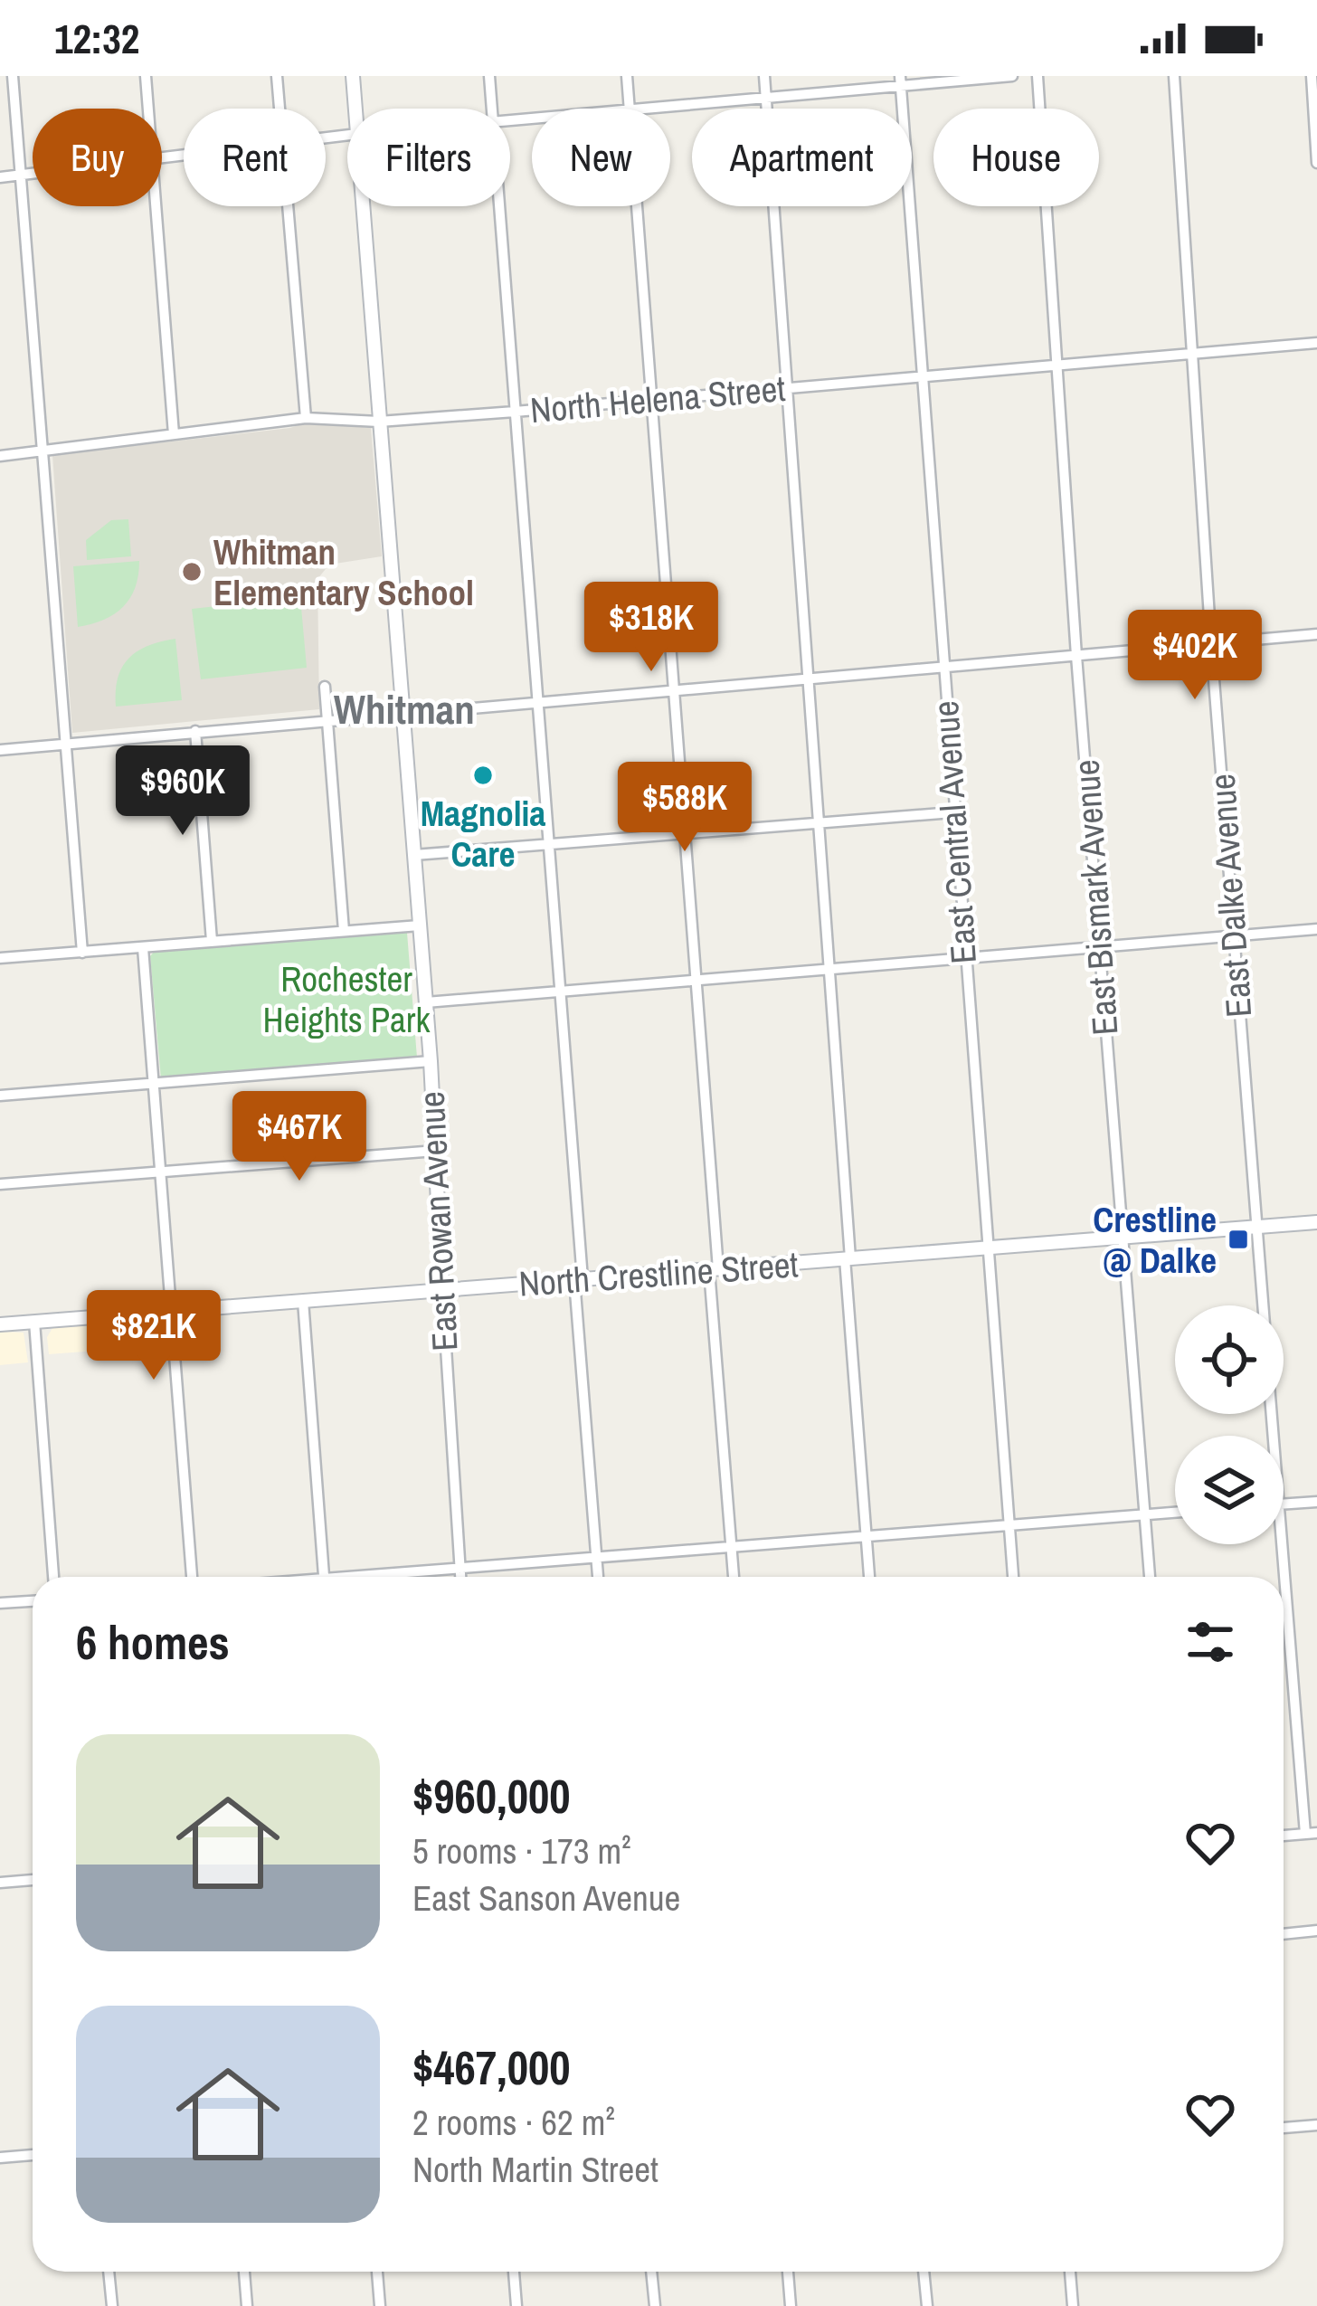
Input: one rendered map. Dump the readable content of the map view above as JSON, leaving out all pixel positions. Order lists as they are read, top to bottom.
{
  "streets": {
    "main road": ["East Rowan Avenue", "North Crestline Street"],
    "street": [
      "North Helena Street",
      "East Central Avenue",
      "East Dalke Avenue",
      "East Bismark Avenue"
    ]
  },
  "crossings": [
    ["North Helena Street", "East Central Avenue"],
    ["North Helena Street", "East Dalke Avenue"],
    ["North Helena Street", "East Bismark Avenue"],
    ["North Helena Street", "East Rowan Avenue"],
    ["East Central Avenue", "North Crestline Street"],
    ["East Dalke Avenue", "North Crestline Street"],
    ["East Bismark Avenue", "North Crestline Street"],
    ["East Rowan Avenue", "North Crestline Street"]
  ],
  "districts": ["Whitman"],
  "parks": ["Rochester Heights Park"],
  "places": {
    "other": ["Whitman Elementary School", "Magnolia Care"],
    "transit": ["Crestline @ Dalke"]
  },
  "page": {
    "status": "12:32",
    "chip": [
      "Buy",
      "Rent",
      "Filters",
      "New",
      "Apartment",
      "House"
    ],
    "price": [
      "$318K",
      "$402K",
      "$960K",
      "$588K",
      "$467K",
      "$821K"
    ],
    "heading": "6 homes",
    "list": [
      {
        "name": "$960,000",
        "note": "5 rooms · 173 m² · East Sanson Avenue"
      },
      {
        "name": "$467,000",
        "note": "2 rooms · 62 m² · North Martin Street"
      }
    ]
  }
}
